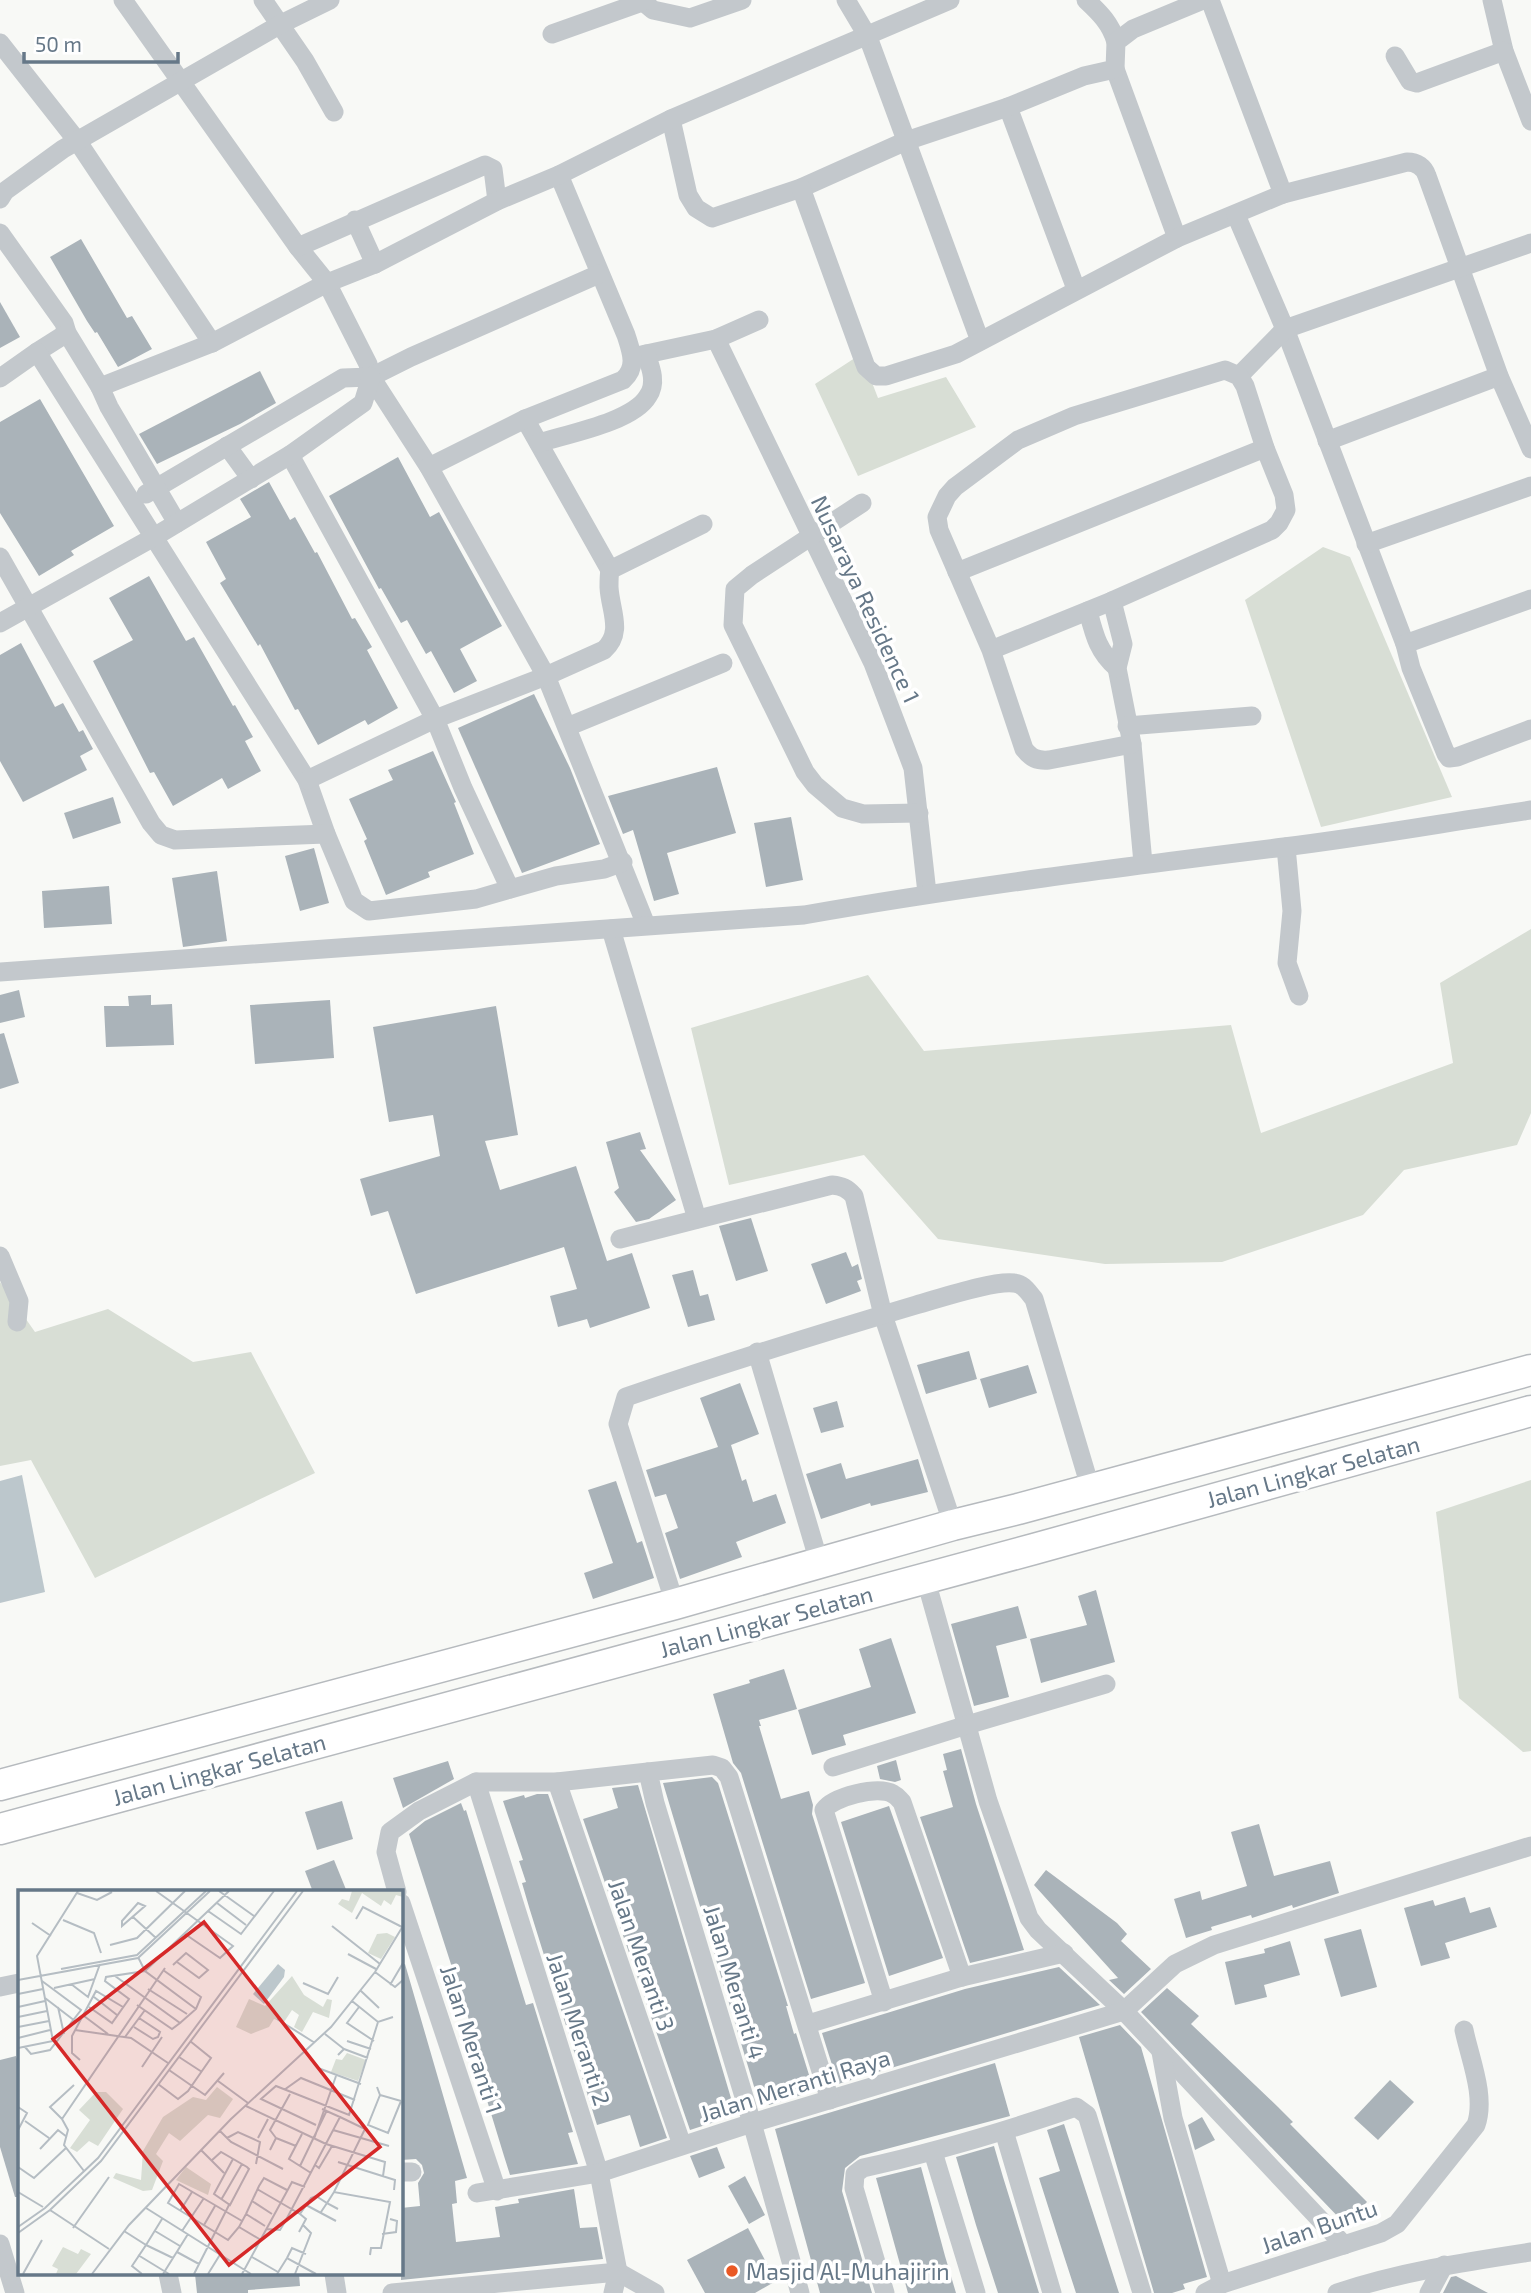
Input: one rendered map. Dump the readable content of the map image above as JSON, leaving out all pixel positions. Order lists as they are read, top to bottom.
{
  "streets": {
    "highway": ["Jalan Lingkar Selatan"],
    "street": [
      "Nusaraya Residence 1",
      "Jalan Meranti 3",
      "Jalan Meranti 4",
      "Jalan Meranti 2",
      "Jalan Meranti 1",
      "Jalan Meranti Raya",
      "Jalan Buntu"
    ]
  },
  "crossings": [
    ["Jalan Meranti 3", "Jalan Meranti Raya"],
    ["Jalan Meranti 4", "Jalan Meranti Raya"],
    ["Jalan Meranti 2", "Jalan Meranti Raya"],
    ["Jalan Meranti 1", "Jalan Meranti Raya"]
  ],
  "places": ["Masjid Al-Muhajirin"],
  "scale_bar": "50 m"
}
